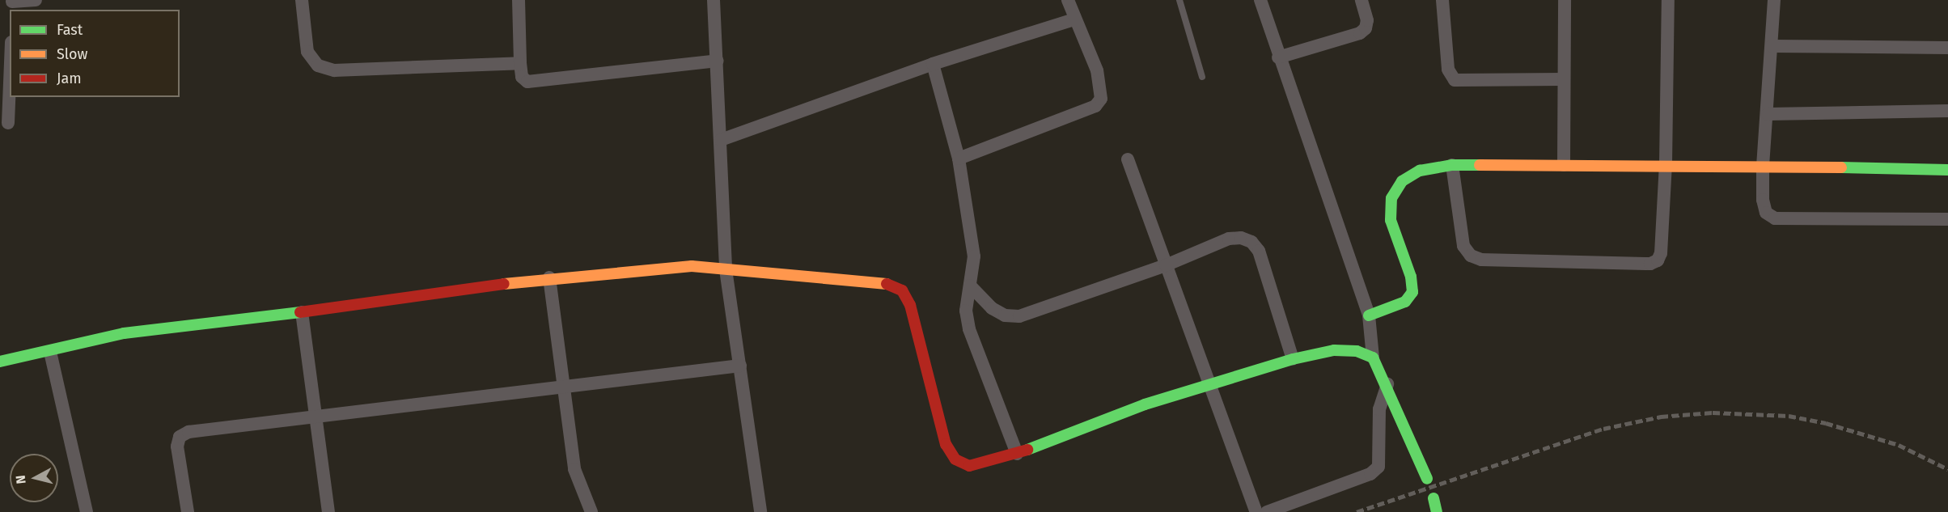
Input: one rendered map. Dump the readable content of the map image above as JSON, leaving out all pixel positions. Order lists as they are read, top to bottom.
{
  "legend": ["Fast", "Slow", "Jam"],
  "north": "left"
}
